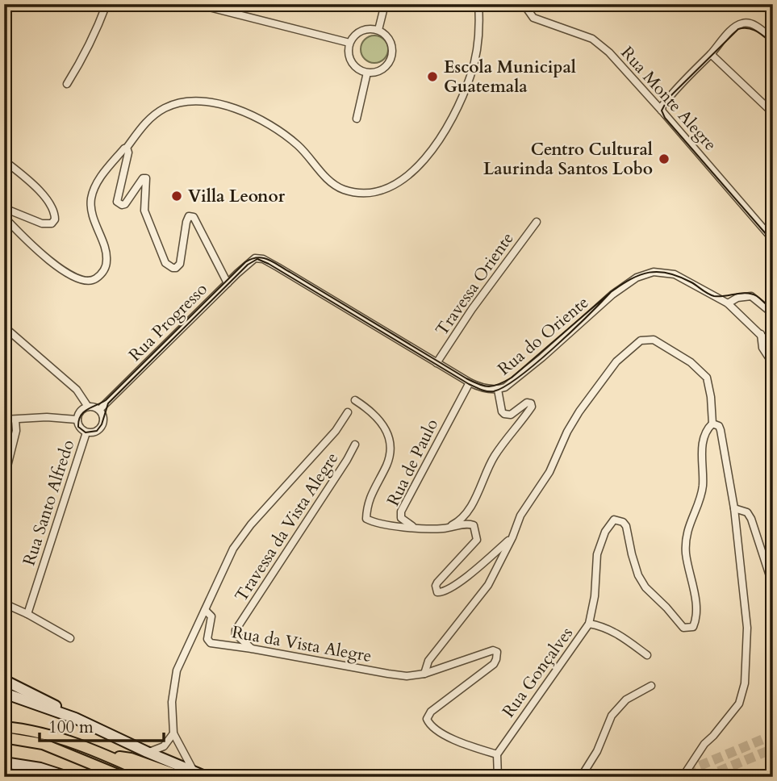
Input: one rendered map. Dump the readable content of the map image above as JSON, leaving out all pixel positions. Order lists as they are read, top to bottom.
{
  "streets": {
    "street": [
      "Rua Monte Alegre",
      "Travessa Oriente",
      "Rua Progresso",
      "Rua do Oriente",
      "Rua de Paulo",
      "Rua Santo Alfredo",
      "Travessa da Vista Alegre",
      "Rua da Vista Alegre",
      "Rua Gonçalves"
    ]
  },
  "crossings": [
    ["Travessa Oriente", "Rua do Oriente"],
    ["Rua Progresso", "Rua do Oriente"],
    ["Rua Progresso", "Rua Santo Alfredo"],
    ["Rua do Oriente", "Rua de Paulo"],
    ["Travessa da Vista Alegre", "Rua da Vista Alegre"],
    ["Rua da Vista Alegre", "Rua Gonçalves"]
  ],
  "places": ["Escola Municipal Guatemala", "Centro Cultural Laurinda Santos Lobo", "Villa Leonor"],
  "scale_bar": "100 m"
}
